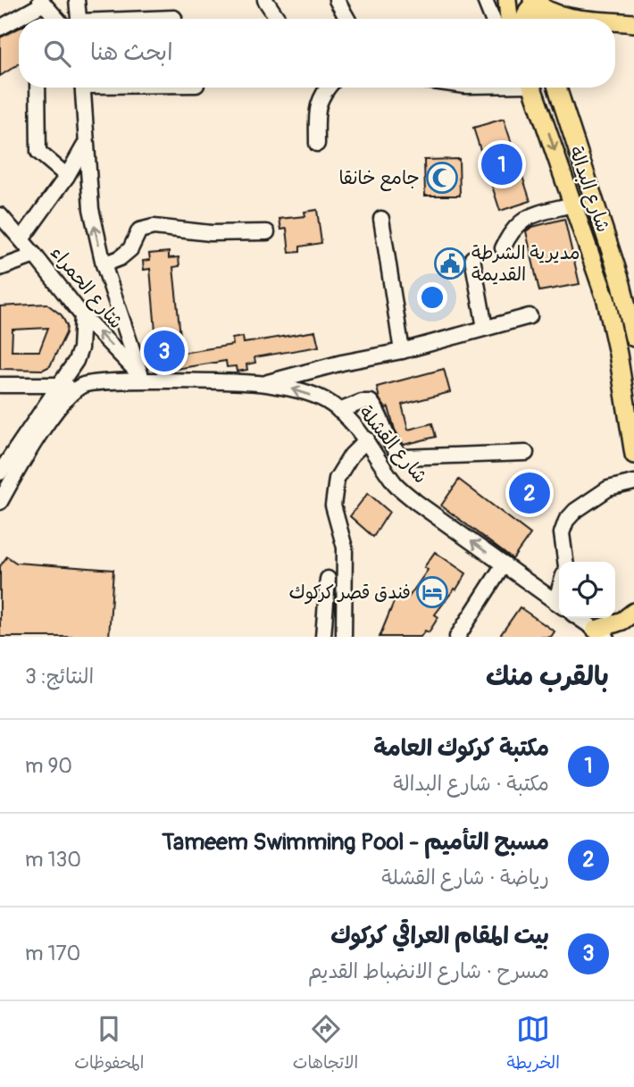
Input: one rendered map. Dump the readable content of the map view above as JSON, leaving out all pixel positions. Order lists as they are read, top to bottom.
{
  "streets": {
    "main road": ["شارع البدالة"],
    "street": ["شارع الحمراء", "شارع القشلة"]
  },
  "crossings": [
    ["شارع الحمراء", "شارع القشلة"]
  ],
  "one_way": ["شارع القشلة"],
  "places": {
    "mosque": ["جامع خانقا"],
    "public building": ["مديرية الشرطة القديمة"],
    "hotel": ["فندق قصر كركوك"]
  },
  "page": {
    "search": "ابحث هنا",
    "pins": ["1", "3", "2"],
    "heading": ["بالقرب منك", "النتائج: 3"],
    "list": [
      {
        "mark": "1",
        "name": "مكتبة كركوك العامة",
        "note": "مكتبة · شارع البدالة",
        "value": "90 m"
      },
      {
        "mark": "2",
        "name": "مسبح التأميم - Tameem Swimming Pool",
        "note": "رياضة · شارع القشلة",
        "value": "130 m"
      },
      {
        "mark": "3",
        "name": "بيت المقام العراقي كركوك",
        "note": "مسرح · شارع الانضباط القديم",
        "value": "170 m"
      }
    ],
    "nav": ["الخريطة", "الاتجاهات", "المحفوظات"]
  }
}
